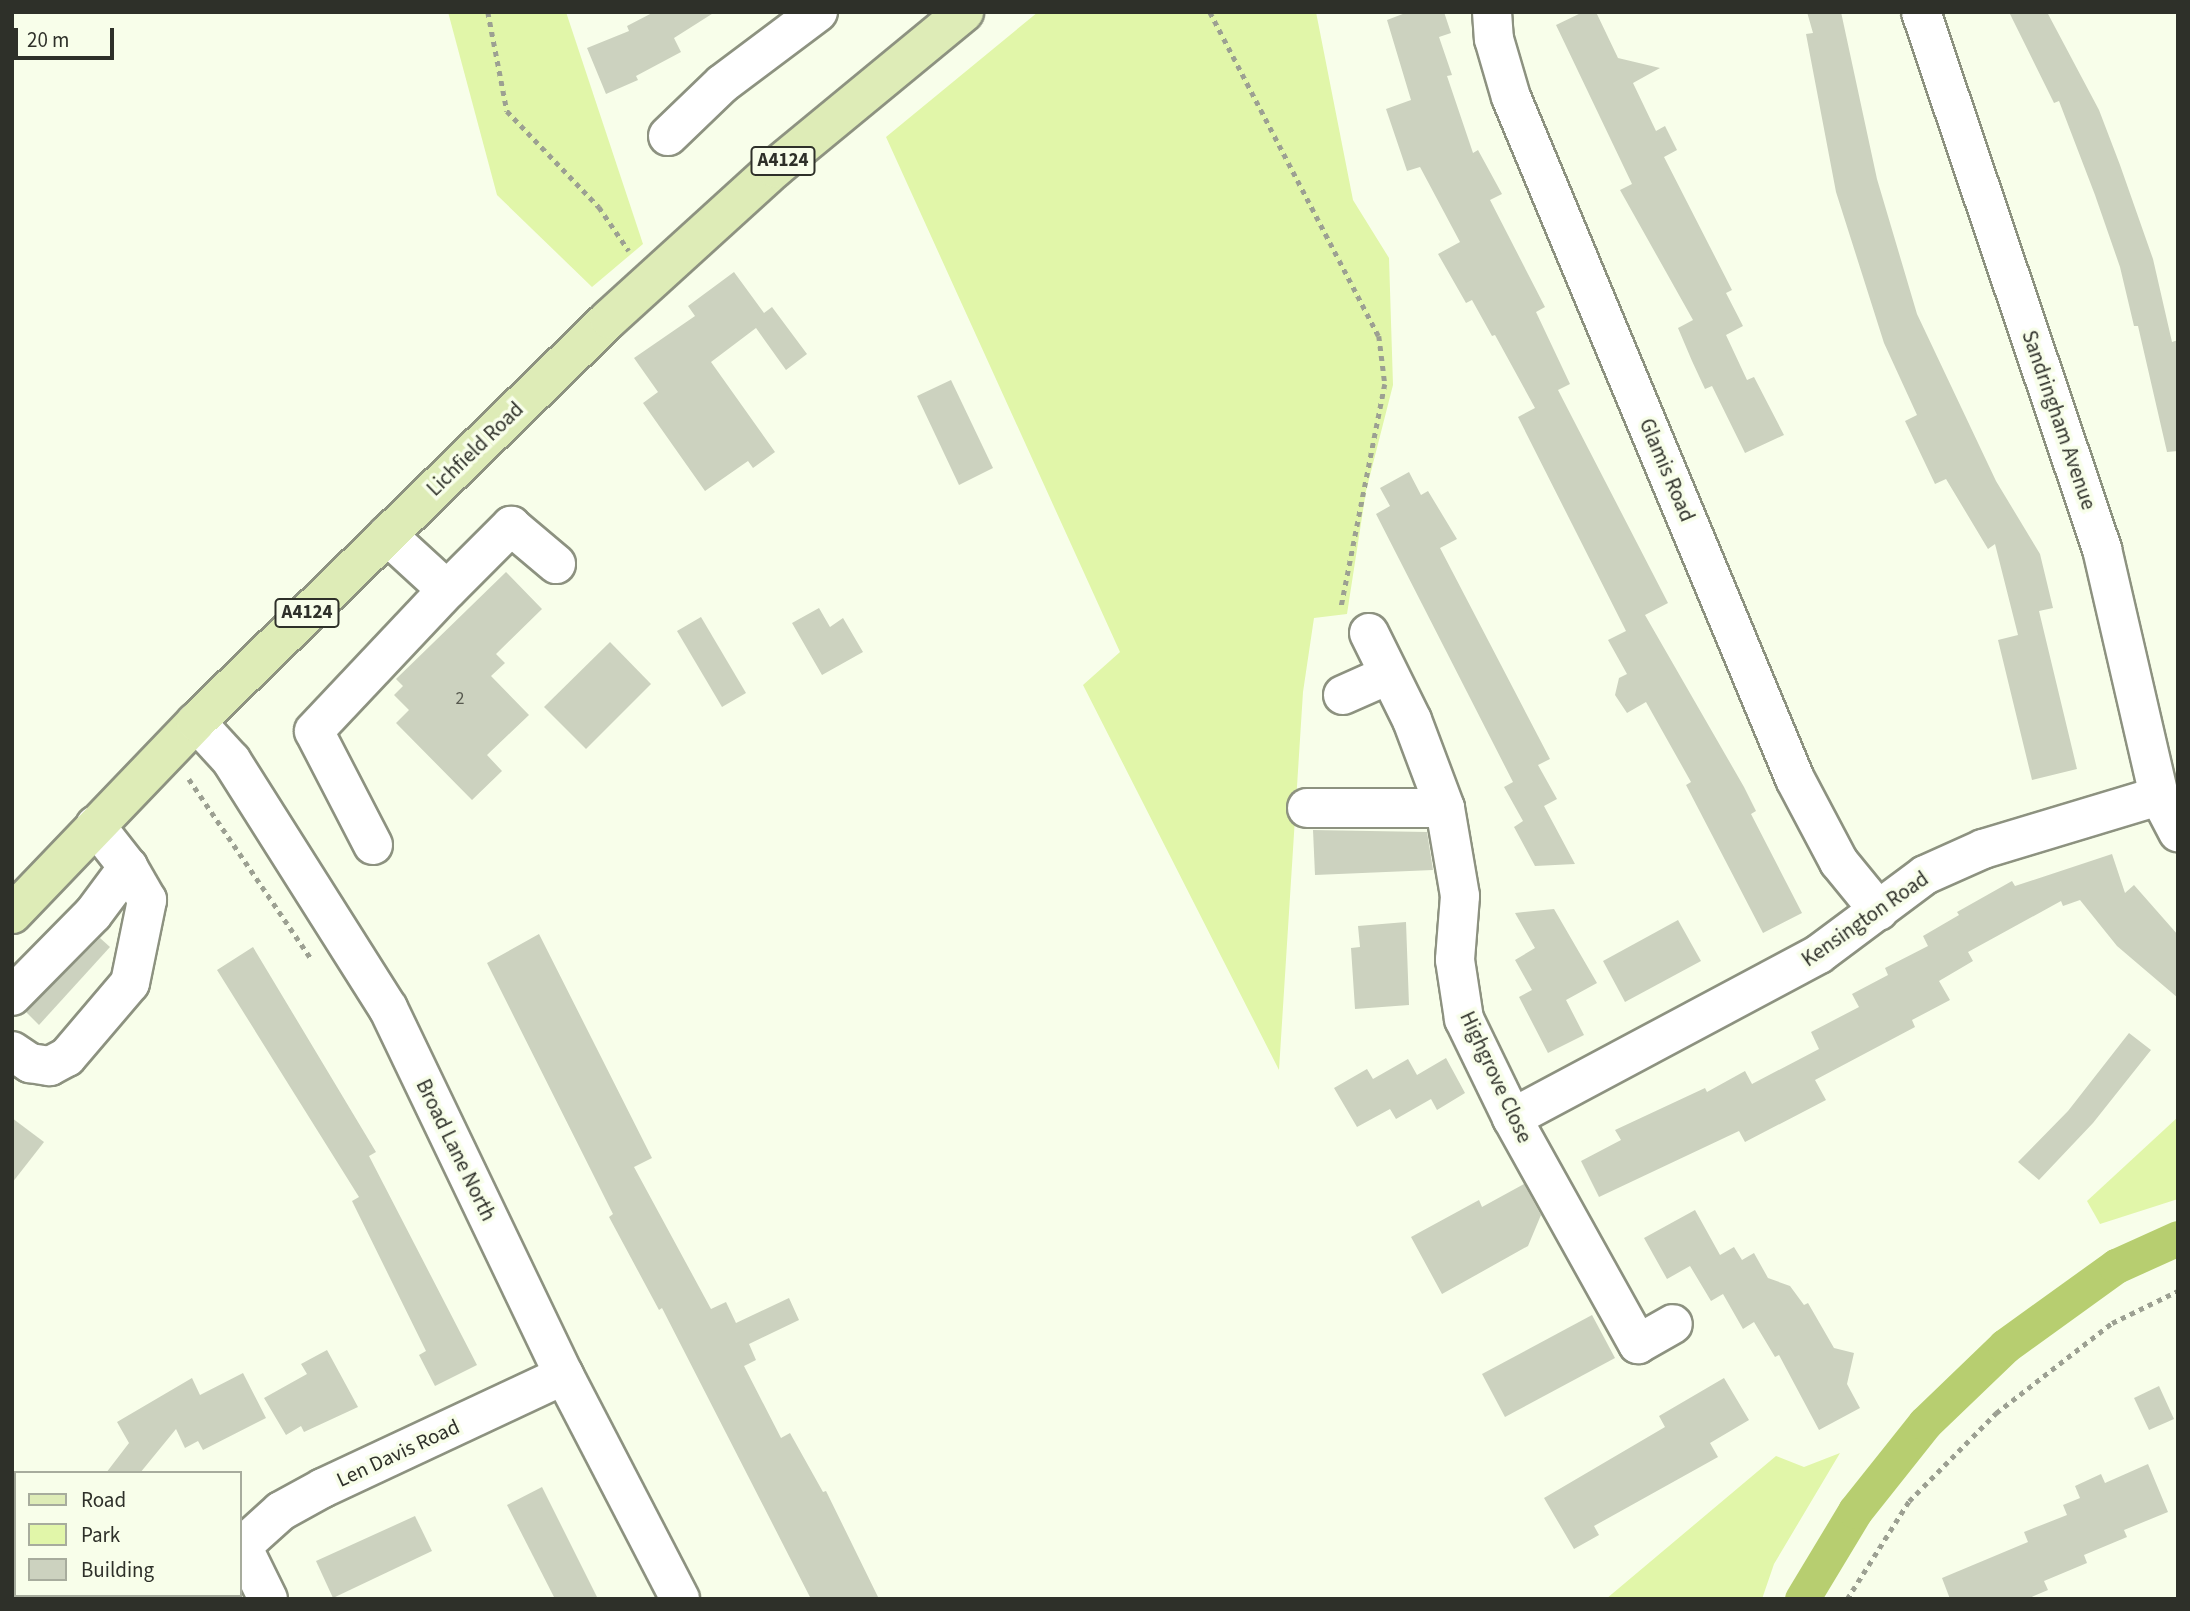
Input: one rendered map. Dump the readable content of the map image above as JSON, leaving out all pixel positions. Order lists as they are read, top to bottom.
{
  "streets": {
    "main road": ["A4124", "Lichfield Road"],
    "street": [
      "Sandringham Avenue",
      "Glamis Road",
      "Kensington Road",
      "Highgrove Close",
      "Broad Lane North",
      "Len Davis Road"
    ]
  },
  "crossings": [
    ["Sandringham Avenue", "Kensington Road"],
    ["Lichfield Road", "Broad Lane North"],
    ["Glamis Road", "Kensington Road"],
    ["Kensington Road", "Highgrove Close"],
    ["Broad Lane North", "Len Davis Road"]
  ],
  "house_numbers": ["2"],
  "legend": ["Road", "Park", "Building"],
  "scale_bar": "20 m"
}
